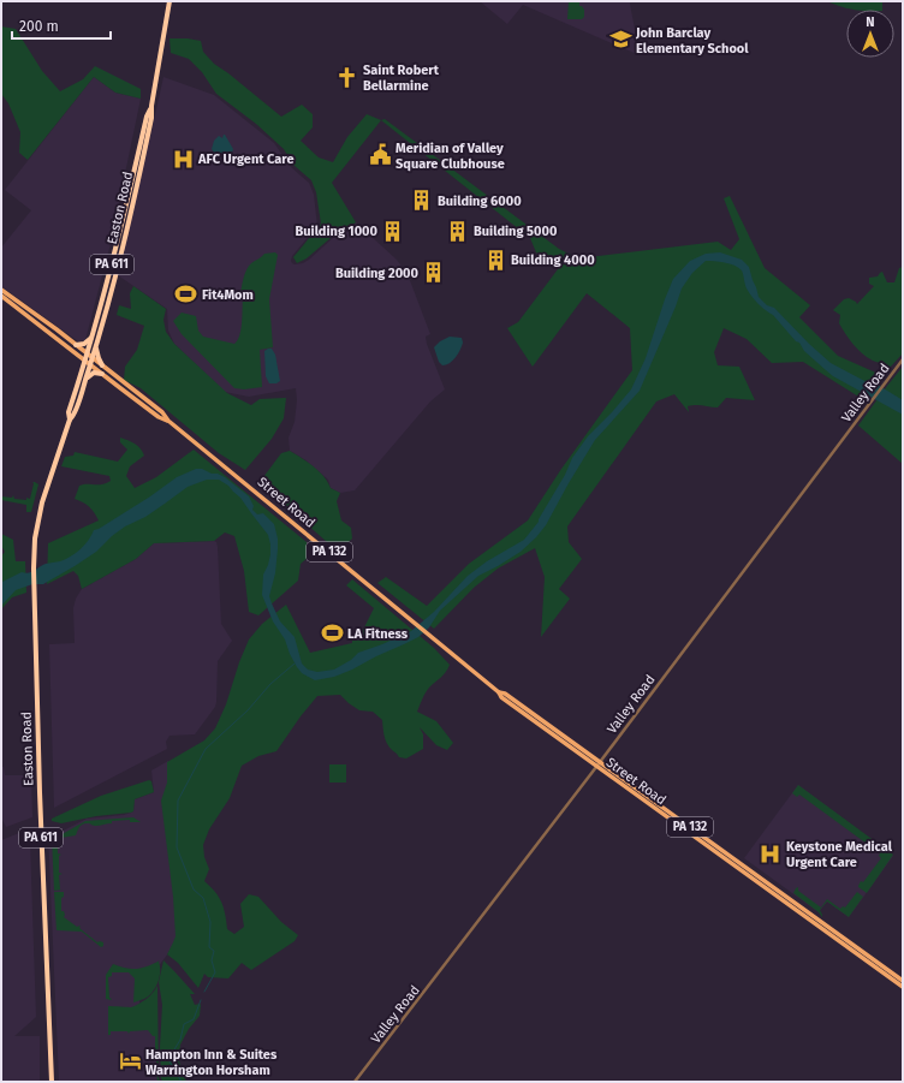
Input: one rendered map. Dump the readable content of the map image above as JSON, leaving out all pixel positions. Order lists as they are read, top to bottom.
{
  "streets": {
    "highway": ["Easton Road", "PA 611"],
    "main road": ["Street Road", "PA 132"],
    "street": ["Valley Road"]
  },
  "crossings": [
    ["Easton Road", "Street Road"],
    ["Valley Road", "Street Road"]
  ],
  "places": {
    "school or university": ["John Barclay Elementary School"],
    "church": ["Saint Robert Bellarmine"],
    "public building": ["Meridian of Valley Square Clubhouse"],
    "hospital": ["AFC Urgent Care", "Keystone Medical Urgent Care"],
    "building": [
      "Building 6000",
      "Building 1000",
      "Building 5000",
      "Building 4000",
      "Building 2000"
    ],
    "sports": ["Fit4Mom", "LA Fitness"],
    "hotel": ["Hampton Inn & Suites Warrington Horsham"]
  },
  "scale_bar": "200 m",
  "north": "top"
}
